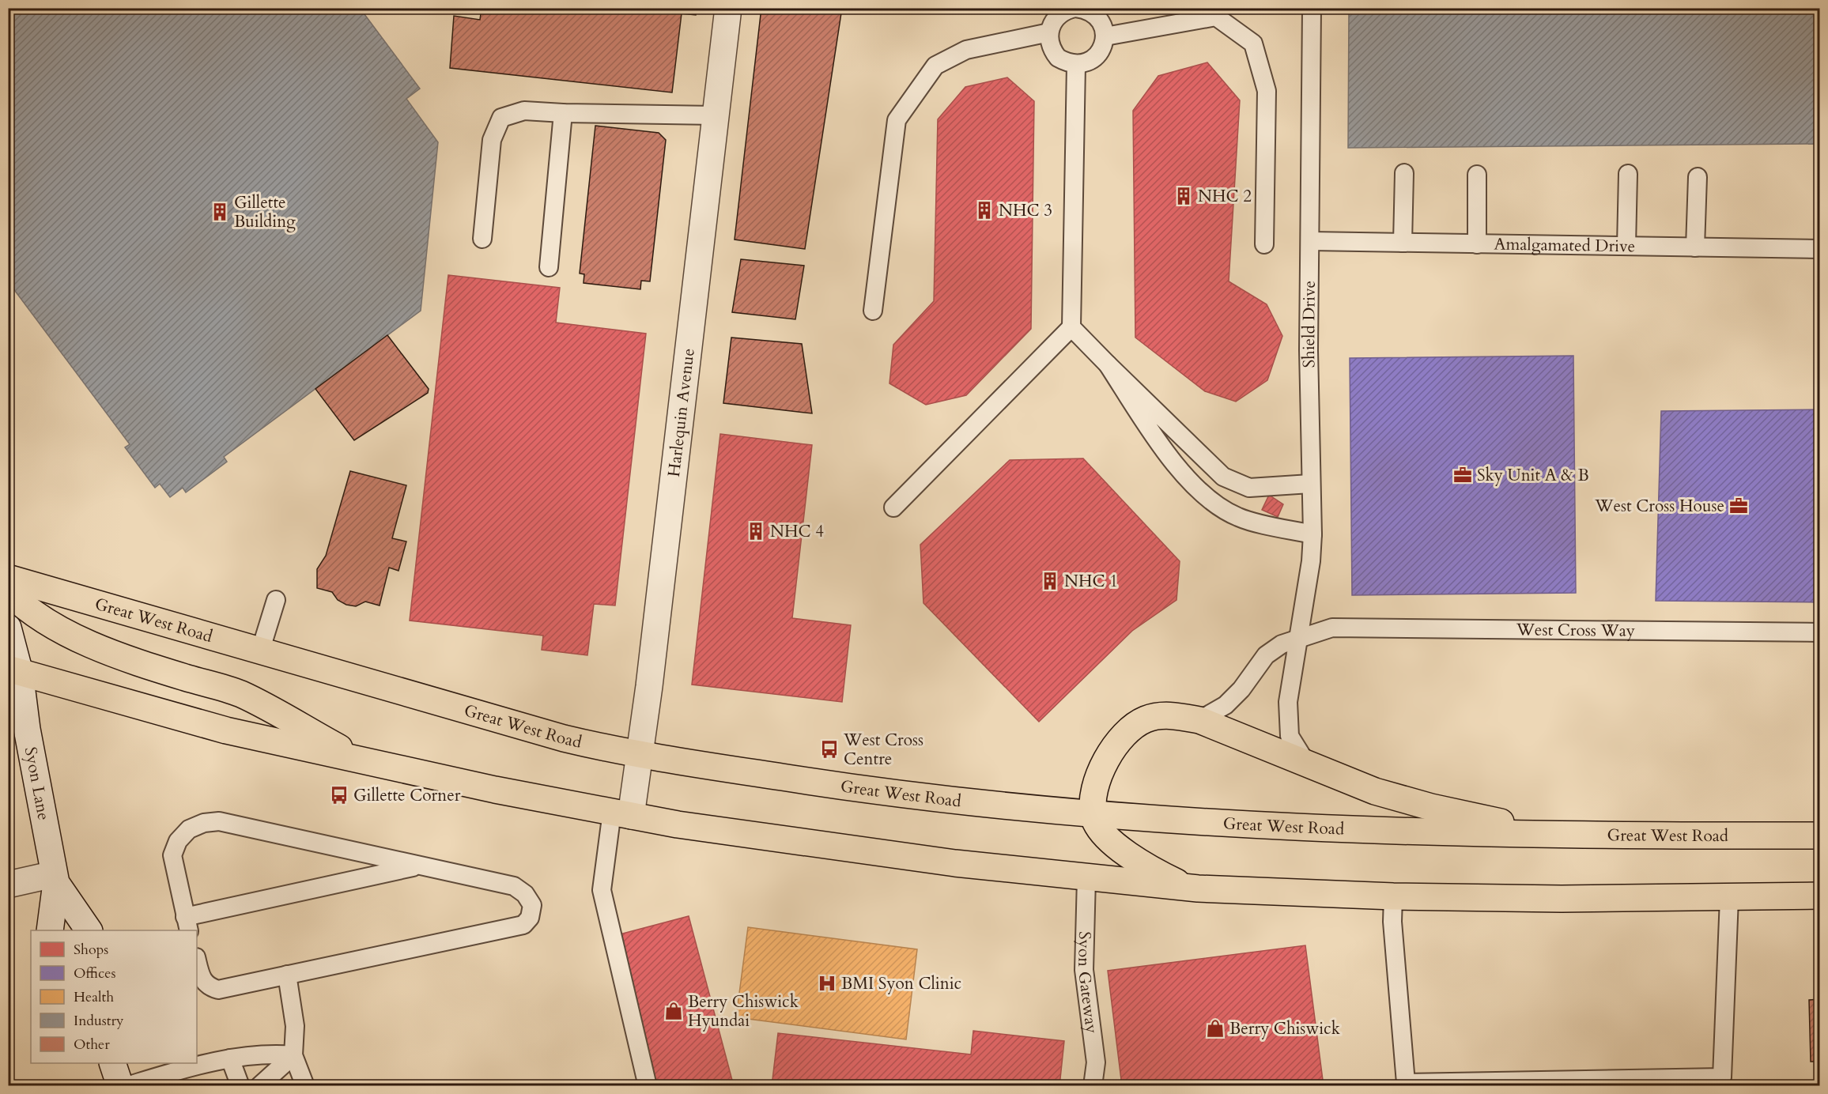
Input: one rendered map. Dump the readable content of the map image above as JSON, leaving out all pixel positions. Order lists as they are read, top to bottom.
{
  "streets": {
    "highway": ["Great West Road"],
    "street": ["Harlequin Avenue", "Syon Lane"],
    "lane": [
      "Amalgamated Drive",
      "Shield Drive",
      "West Cross Way",
      "Syon Gateway"
    ]
  },
  "crossings": [
    ["Amalgamated Drive", "Shield Drive"],
    ["Shield Drive", "West Cross Way"],
    ["Harlequin Avenue", "Great West Road"]
  ],
  "places": {
    "building": [
      "NHC 2",
      "NHC 3",
      "Gillette Building",
      "NHC 4",
      "NHC 1"
    ],
    "office": ["Sky Unit A & B", "West Cross House"],
    "bus stop": ["West Cross Centre", "Gillette Corner"],
    "hospital": ["BMI Syon Clinic"],
    "shop": ["Berry Chiswick Hyundai", "Berry Chiswick"]
  },
  "legend": [
    "Shops",
    "Offices",
    "Health",
    "Industry",
    "Other"
  ]
}
